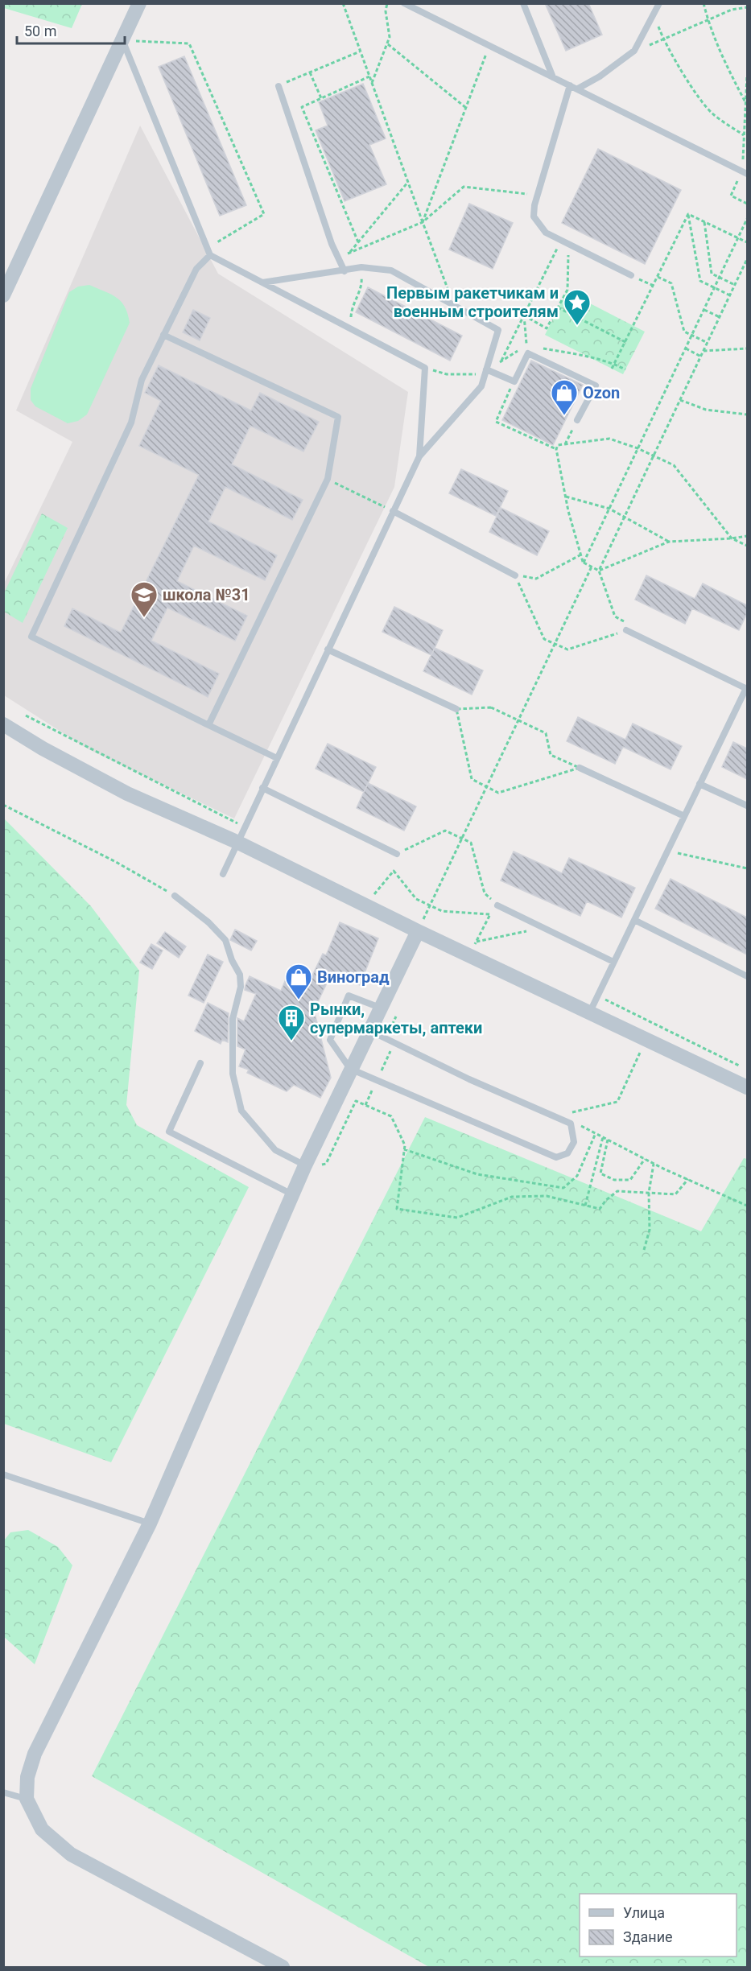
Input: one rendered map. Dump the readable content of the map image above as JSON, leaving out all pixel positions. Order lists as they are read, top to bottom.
{
  "places": {
    "place": ["Первым ракетчикам и военным строителям"],
    "shop": ["Ozon", "Виноград"],
    "school or university": ["школа №31"],
    "building": ["Рынки, супермаркеты, аптеки"]
  },
  "legend": ["Улица", "Здание"],
  "scale_bar": "50 m"
}
